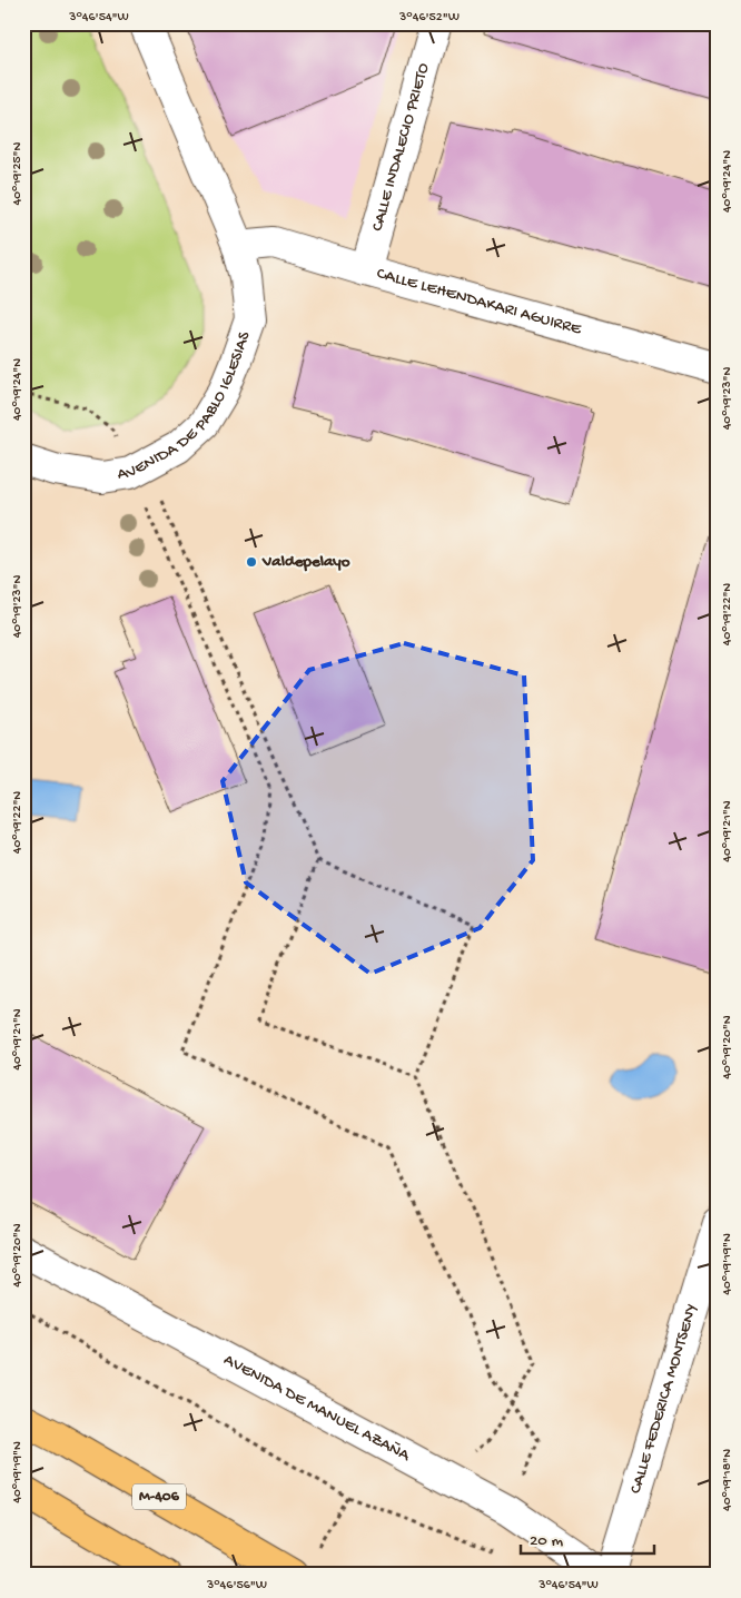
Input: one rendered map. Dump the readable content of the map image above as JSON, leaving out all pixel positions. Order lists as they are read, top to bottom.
{
  "streets": {
    "highway": ["M-406"],
    "street": [
      "CALLE INDALECIO PRIETO",
      "CALLE LEHENDAKARI AGUIRRE",
      "AVENIDA DE PABLO IGLESIAS",
      "CALLE FEDERICA MONTSENY",
      "AVENIDA DE MANUEL AZAÑA"
    ]
  },
  "crossings": [
    ["CALLE INDALECIO PRIETO", "CALLE LEHENDAKARI AGUIRRE"],
    ["CALLE LEHENDAKARI AGUIRRE", "AVENIDA DE PABLO IGLESIAS"]
  ],
  "places": ["Valdepelayo"],
  "scale_bar": "20 m",
  "coordinates": [
    "3°46'54\"W",
    "3°46'52\"W",
    "40°19'25\"N",
    "40°19'24\"N",
    "40°19'23\"N",
    "40°19'22\"N",
    "40°19'21\"N",
    "40°19'20\"N",
    "40°19'19\"N",
    "40°19'18\"N",
    "3°46'56\"W"
  ]
}
